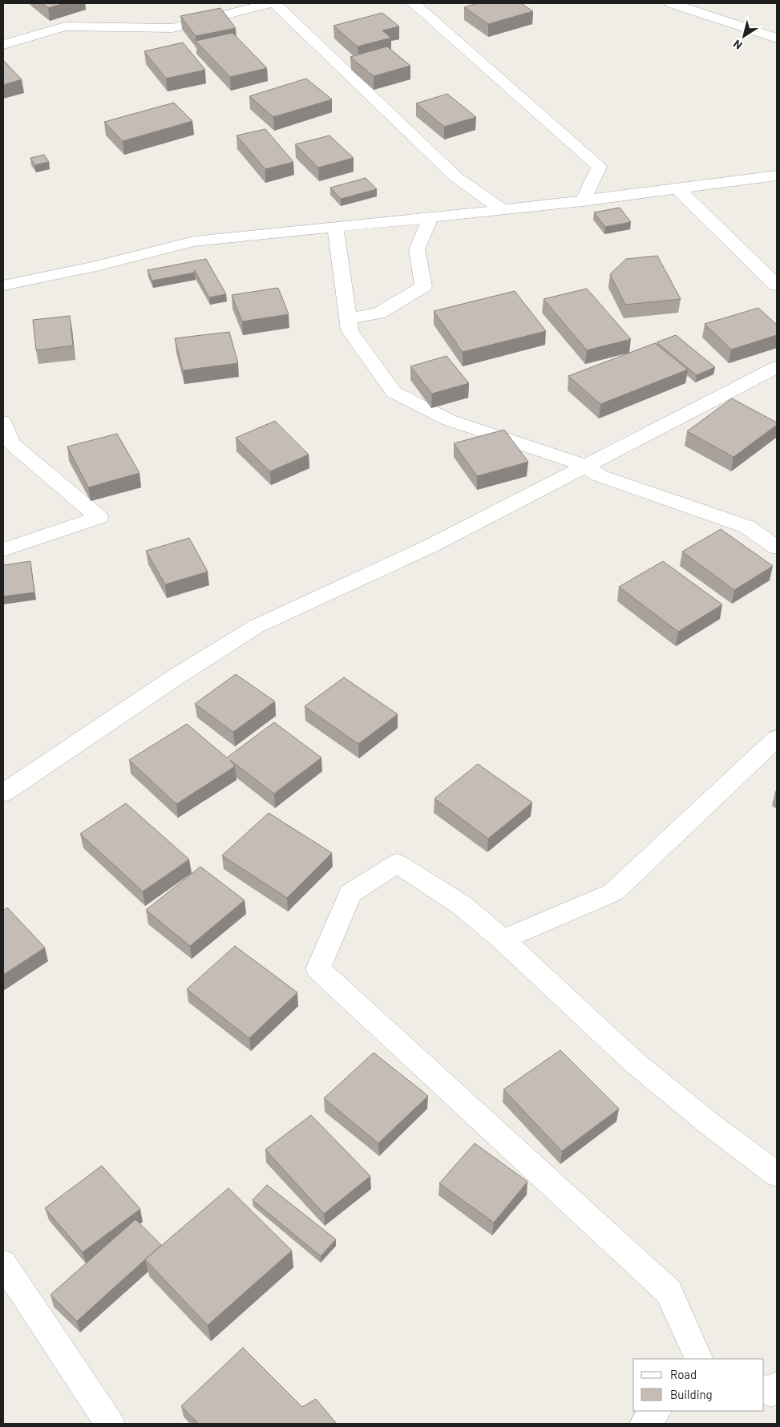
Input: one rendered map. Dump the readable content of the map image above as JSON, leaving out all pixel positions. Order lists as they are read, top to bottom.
{
  "legend": ["Road", "Building"],
  "north": "bottom left"
}
